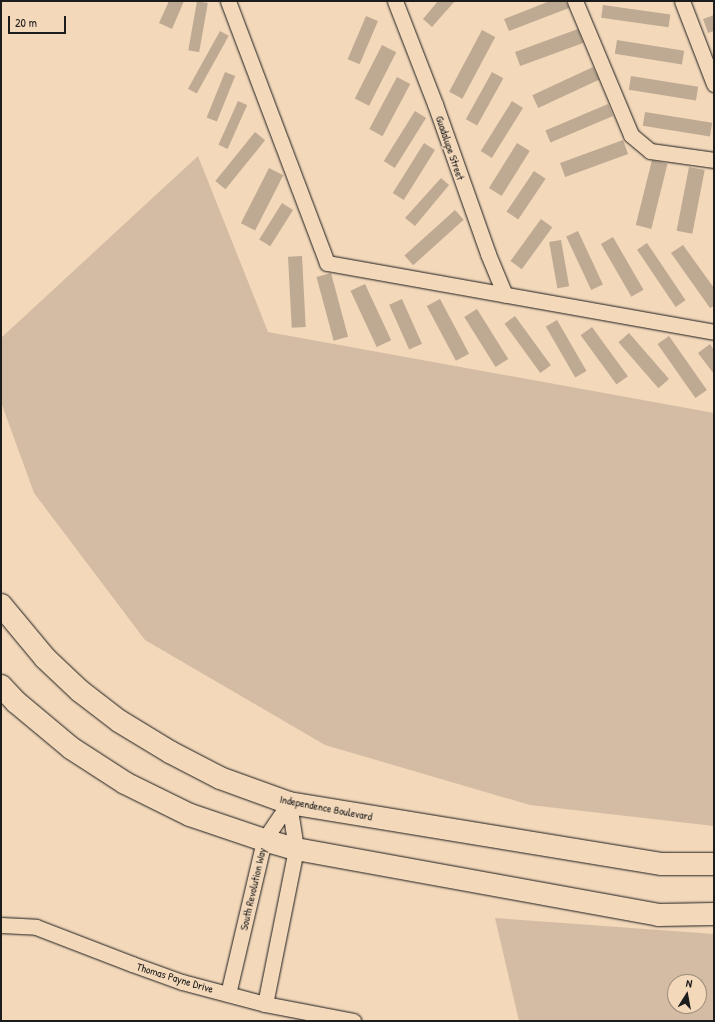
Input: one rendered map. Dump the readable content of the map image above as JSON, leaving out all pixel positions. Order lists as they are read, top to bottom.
{
  "streets": {
    "main road": ["Independence Boulevard"],
    "street": ["Guadalupe Street", "South Revolution Way", "Thomas Payne Drive"]
  },
  "crossings": [
    ["Independence Boulevard", "South Revolution Way"],
    ["South Revolution Way", "Thomas Payne Drive"]
  ],
  "scale_bar": "20 m",
  "north": "top"
}
